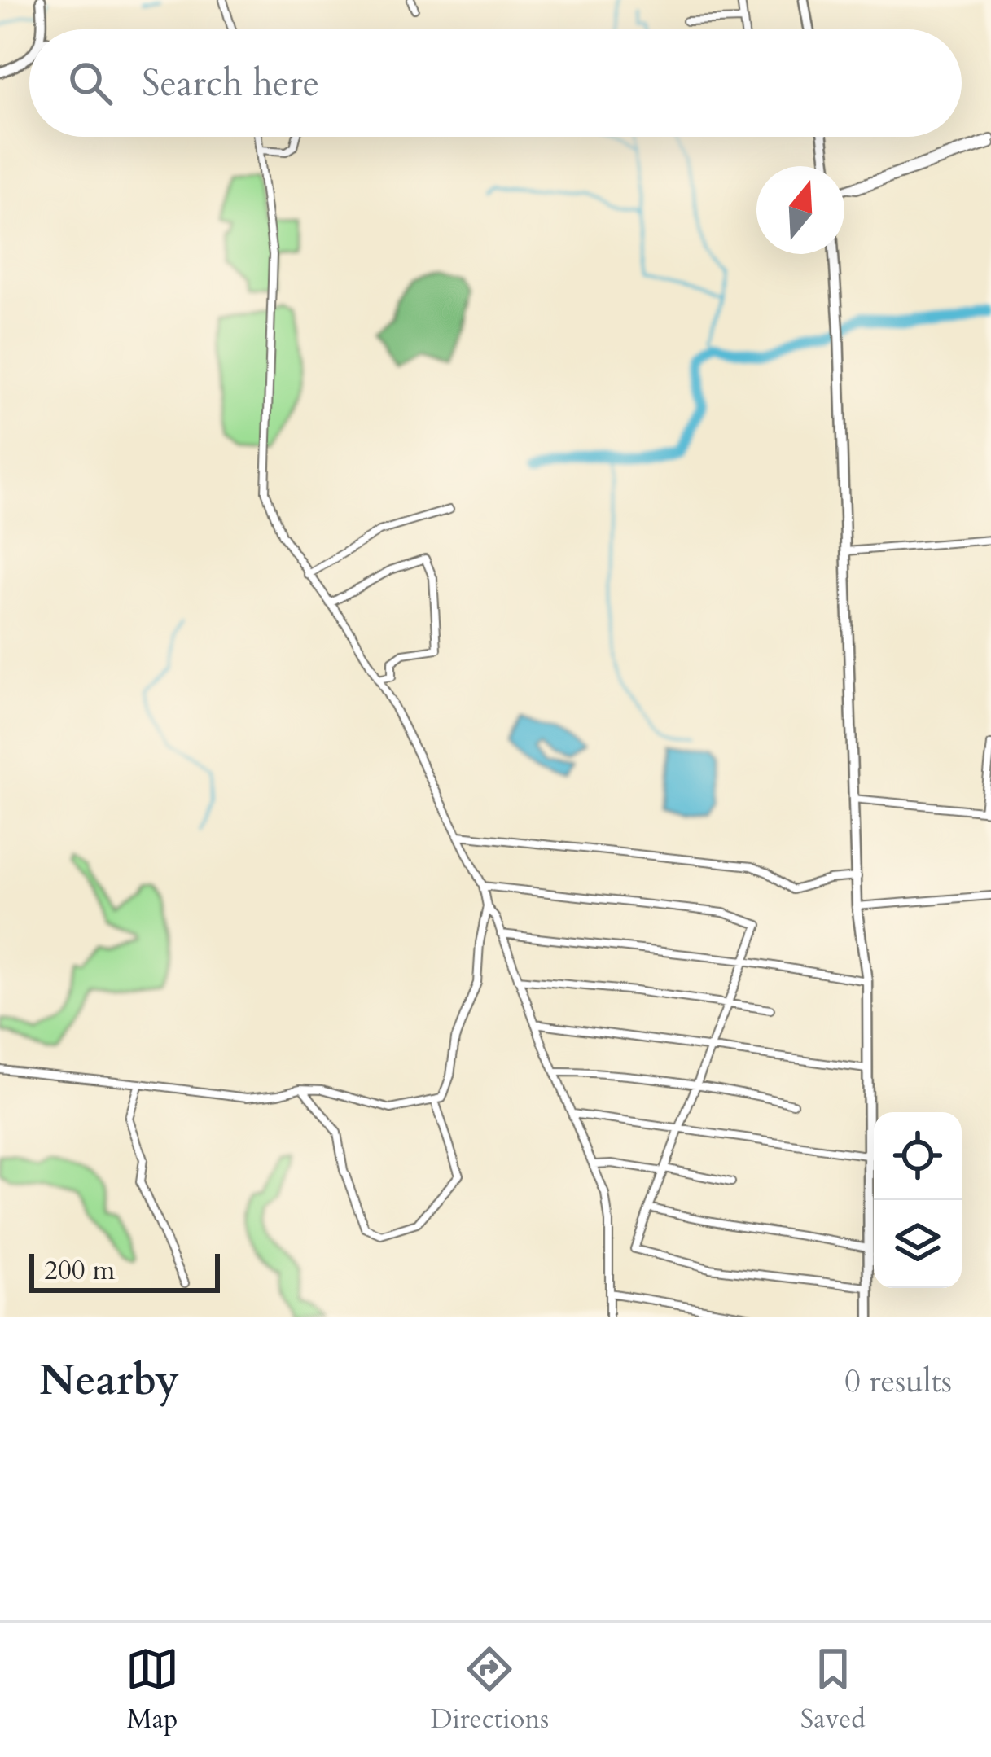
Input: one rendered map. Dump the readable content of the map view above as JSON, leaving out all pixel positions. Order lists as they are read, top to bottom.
{
  "scale_bar": "200 m",
  "north": "top",
  "page": {
    "search": "Search here",
    "scale": "200 m",
    "heading": ["Nearby", "0 results"],
    "nav": ["Map", "Directions", "Saved"]
  }
}
